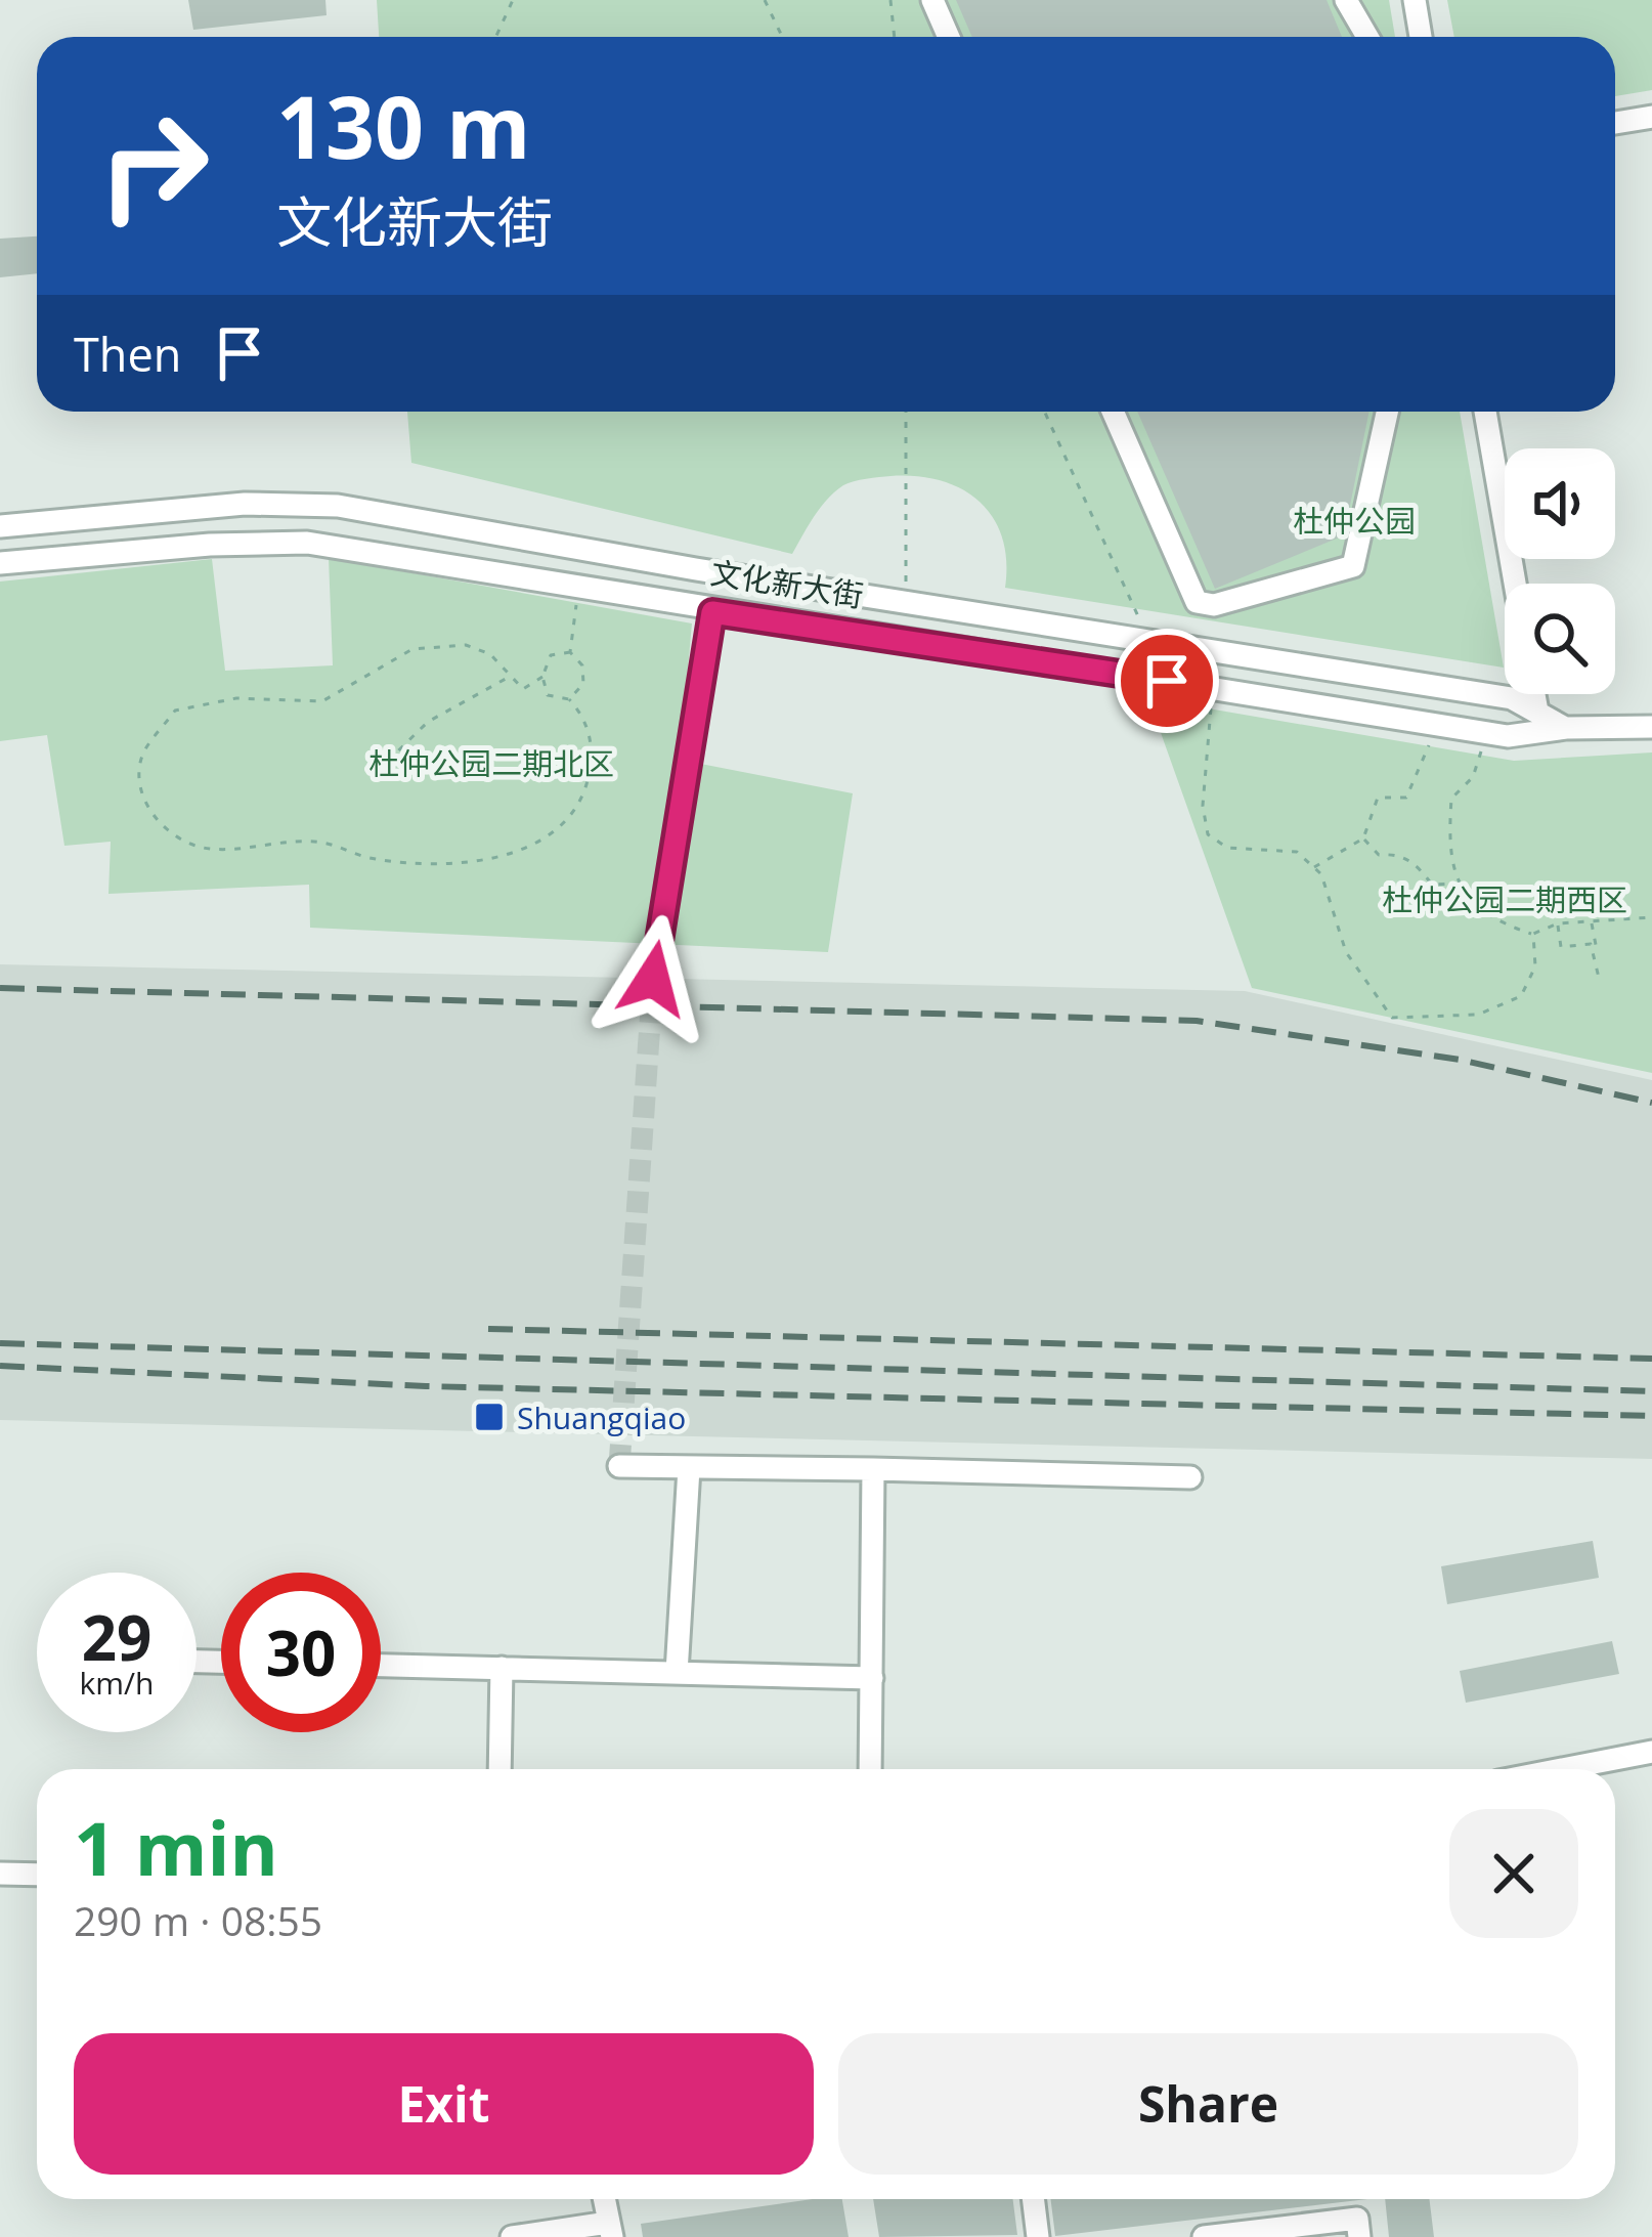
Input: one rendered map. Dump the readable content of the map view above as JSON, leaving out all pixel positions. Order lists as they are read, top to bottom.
{
  "streets": {
    "street": ["文化新大街"]
  },
  "parks": ["杜仲公园", "杜仲公园二期北区", "杜仲公园二期西区"],
  "places": {
    "transit": ["Shuangqiao"]
  },
  "page": {
    "turn": ["130 m", "文化新大街"],
    "then": "Then",
    "speed": "29 km/h",
    "limit": "30",
    "heading": ["1 min", "290 m · 08:55"],
    "buttons": ["Exit", "Share"]
  }
}
